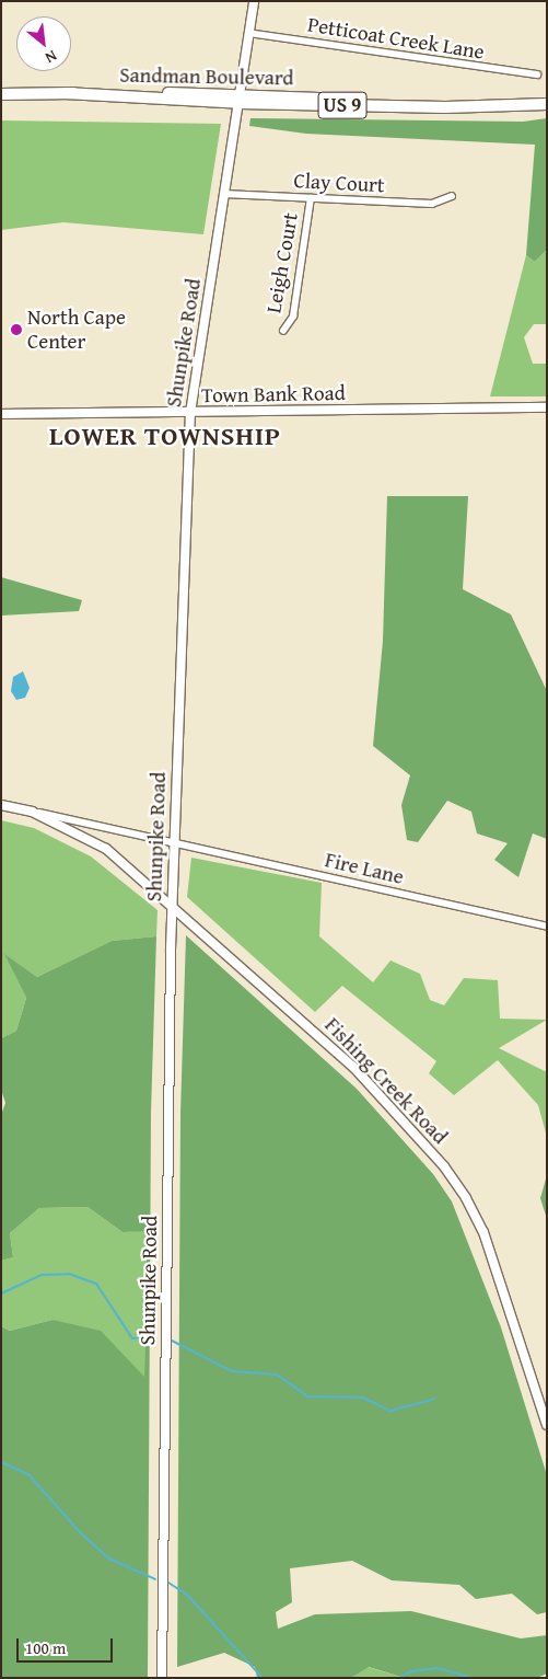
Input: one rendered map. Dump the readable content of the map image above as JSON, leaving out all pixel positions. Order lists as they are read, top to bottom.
{
  "streets": {
    "highway": ["Sandman Boulevard", "US 9"],
    "street": [
      "Petticoat Creek Lane",
      "Clay Court",
      "Leigh Court",
      "Shunpike Road",
      "Town Bank Road",
      "Fire Lane",
      "Fishing Creek Road"
    ]
  },
  "crossings": [
    ["Petticoat Creek Lane", "Shunpike Road"],
    ["Sandman Boulevard", "Shunpike Road"],
    ["Clay Court", "Leigh Court"],
    ["Clay Court", "Shunpike Road"],
    ["Shunpike Road", "Town Bank Road"],
    ["Shunpike Road", "Fire Lane"],
    ["Shunpike Road", "Fishing Creek Road"],
    ["Fire Lane", "Fishing Creek Road"]
  ],
  "districts": ["LOWER TOWNSHIP"],
  "places": ["North Cape Center"],
  "scale_bar": "100 m",
  "north": "bottom right"
}
